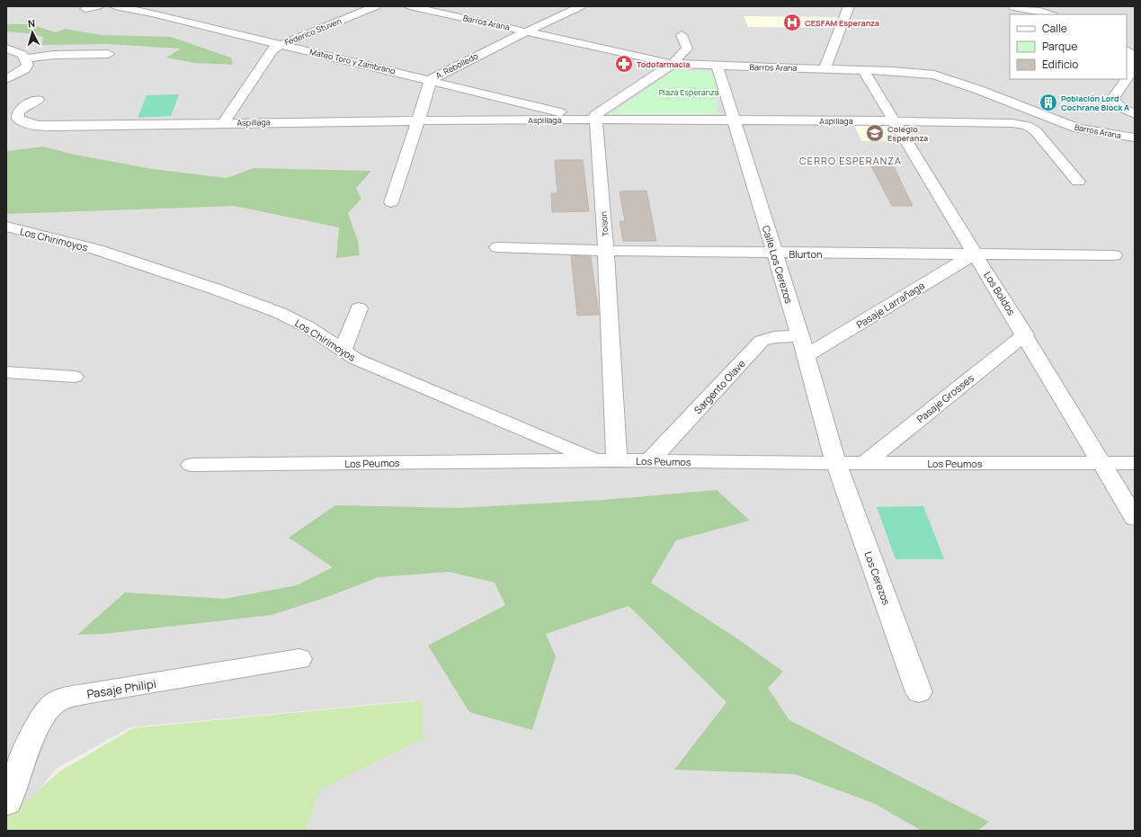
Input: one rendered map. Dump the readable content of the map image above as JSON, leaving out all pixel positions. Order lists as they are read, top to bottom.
{
  "streets": {
    "street": [
      "Barros Arana",
      "Federico Stuven",
      "Mateo Toro y Zambrano",
      "A. Rebolledo",
      "Aspillaga",
      "Tolson",
      "Los Chirimoyos",
      "Blurton",
      "Calle Los Cerezos",
      "Los Boldos",
      "Pasaje Larrañaga",
      "Sargento Olave",
      "Pasaje Grosses",
      "Los Peumos",
      "Los Cerezos",
      "Pasaje Philipi"
    ]
  },
  "crossings": [
    ["Barros Arana", "A. Rebolledo"],
    ["Barros Arana", "Calle Los Cerezos"],
    ["Barros Arana", "Los Boldos"],
    ["Federico Stuven", "Mateo Toro y Zambrano"],
    ["Federico Stuven", "Aspillaga"],
    ["Mateo Toro y Zambrano", "A. Rebolledo"],
    ["Mateo Toro y Zambrano", "Aspillaga"],
    ["Mateo Toro y Zambrano", "Tolson"],
    ["A. Rebolledo", "Aspillaga"],
    ["Aspillaga", "Tolson"],
    ["Aspillaga", "Calle Los Cerezos"],
    ["Aspillaga", "Los Boldos"],
    ["Tolson", "Blurton"],
    ["Tolson", "Los Peumos"],
    ["Los Chirimoyos", "Los Peumos"],
    ["Blurton", "Calle Los Cerezos"],
    ["Blurton", "Los Boldos"],
    ["Blurton", "Pasaje Larrañaga"],
    ["Calle Los Cerezos", "Pasaje Larrañaga"],
    ["Calle Los Cerezos", "Sargento Olave"],
    ["Calle Los Cerezos", "Los Peumos"],
    ["Calle Los Cerezos", "Los Cerezos"],
    ["Los Boldos", "Pasaje Larrañaga"],
    ["Los Boldos", "Pasaje Grosses"],
    ["Los Boldos", "Los Peumos"],
    ["Sargento Olave", "Los Peumos"],
    ["Pasaje Grosses", "Los Peumos"],
    ["Los Peumos", "Los Cerezos"]
  ],
  "districts": ["CERRO ESPERANZA"],
  "parks": ["Plaza Esperanza"],
  "places": {
    "hospital": ["CESFAM Esperanza"],
    "pharmacy": ["Todofarmacia"],
    "building": ["Población Lord Cochrane Block A"],
    "school or university": ["Colegio Esperanza"]
  },
  "legend": ["Calle", "Parque", "Edificio"],
  "north": "top"
}
